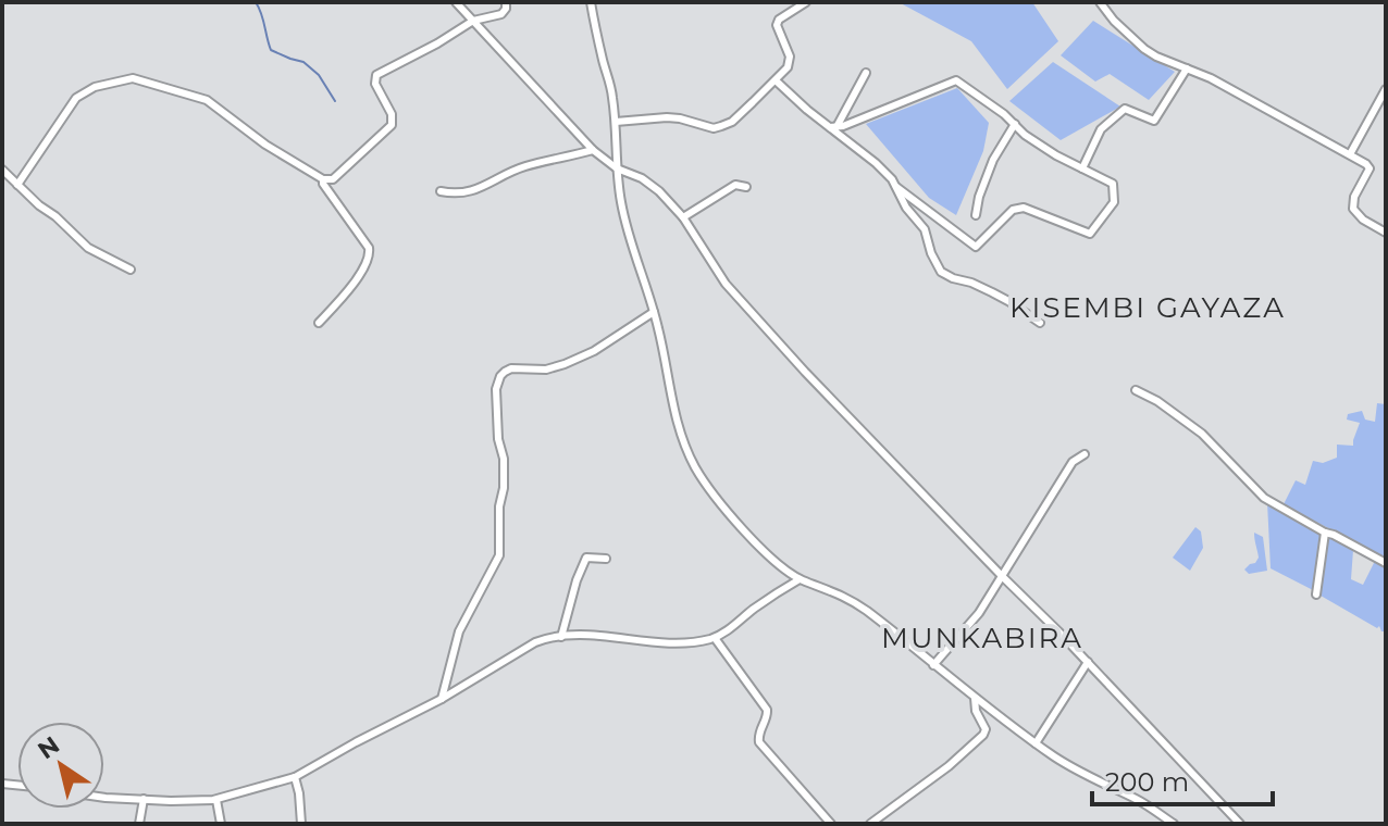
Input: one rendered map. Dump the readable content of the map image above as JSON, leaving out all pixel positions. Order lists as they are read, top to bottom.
{
  "districts": ["KISEMBI GAYAZA", "MUNKABIRA"],
  "scale_bar": "200 m",
  "north": "top left"
}
